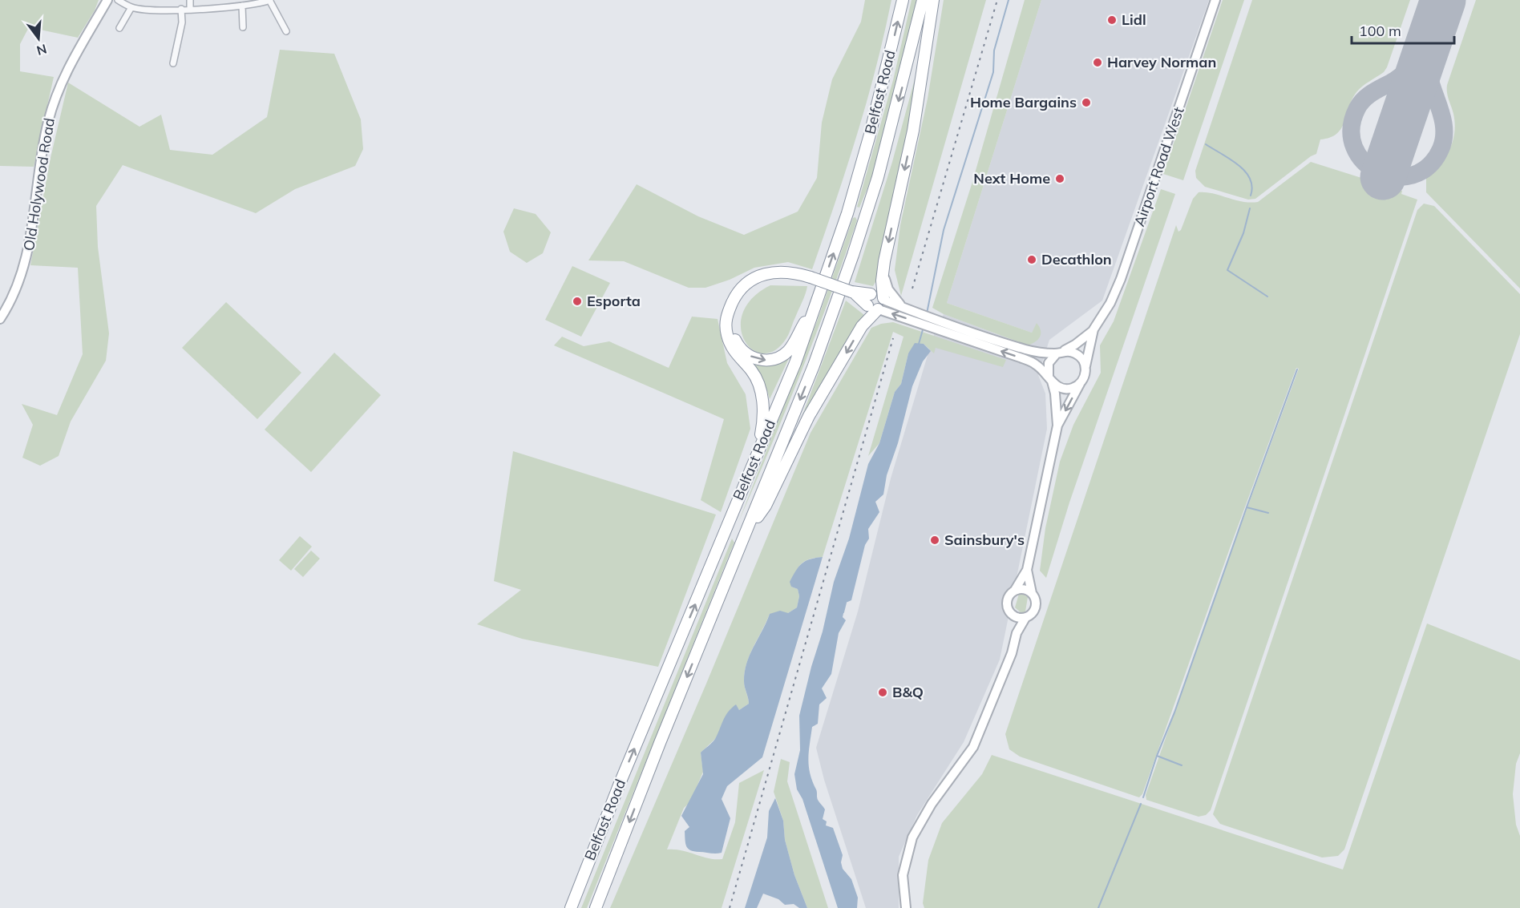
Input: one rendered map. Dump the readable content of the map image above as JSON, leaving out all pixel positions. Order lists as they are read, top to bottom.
{
  "streets": {
    "highway": ["Belfast Road"],
    "street": ["Airport Road West", "Old Holywood Road"]
  },
  "places": [
    "Lidl",
    "Harvey Norman",
    "Home Bargains",
    "Next Home",
    "Decathlon",
    "Esporta",
    "Sainsbury's",
    "B&Q"
  ],
  "scale_bar": "100 m",
  "north": "bottom"
}
